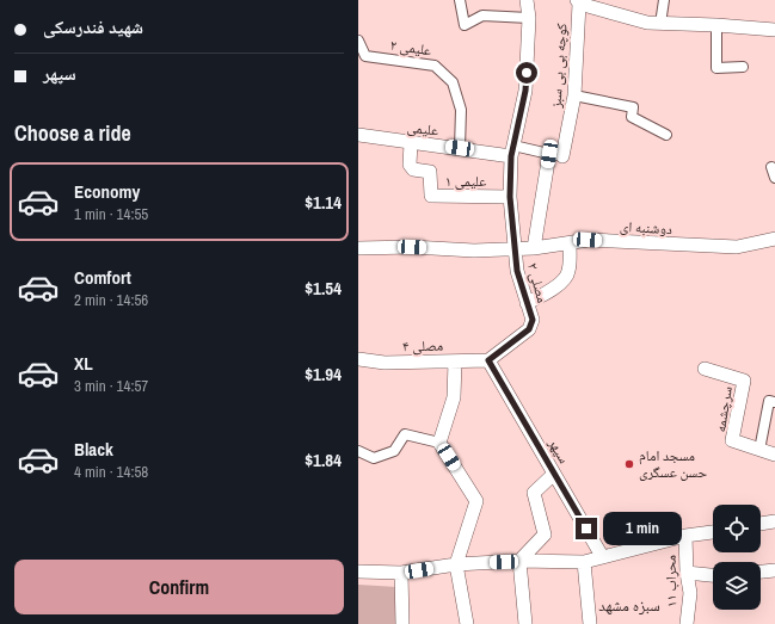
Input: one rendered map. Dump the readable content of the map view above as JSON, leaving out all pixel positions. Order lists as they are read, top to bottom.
{
  "streets": {
    "street": [
      "۲ علیمی",
      "کوچه بی بی سبز",
      "علیمی",
      "۱ علیمی",
      "دوشنبه ای",
      "۲ مصلی",
      "۴ مصلی",
      "سرچشمه",
      "سپهر",
      "۱۱ محراب"
    ]
  },
  "crossings": [
    ["۲ علیمی", "علیمی"],
    ["علیمی", "۱ علیمی"],
    ["علیمی", "۲ مصلی"],
    ["۱ علیمی", "۲ مصلی"],
    ["دوشنبه ای", "۲ مصلی"],
    ["۲ مصلی", "۴ مصلی"],
    ["۲ مصلی", "سپهر"],
    ["۴ مصلی", "سپهر"]
  ],
  "districts": ["سبزه مشهد"],
  "places": ["مسجد امام حسن عسگری"],
  "page": {
    "banner": ["شهید فندرسکی", "سپهر"],
    "heading": "Choose a ride",
    "list": [
      {
        "name": "Economy",
        "note": "1 min · 14:55",
        "value": "$1.14"
      },
      {
        "name": "Comfort",
        "note": "2 min · 14:56",
        "value": "$1.54"
      },
      {
        "name": "XL",
        "note": "3 min · 14:57",
        "value": "$1.94"
      },
      {
        "name": "Black",
        "note": "4 min · 14:58",
        "value": "$1.84"
      }
    ],
    "bubble": "1 min",
    "buttons": "Confirm"
  }
}
